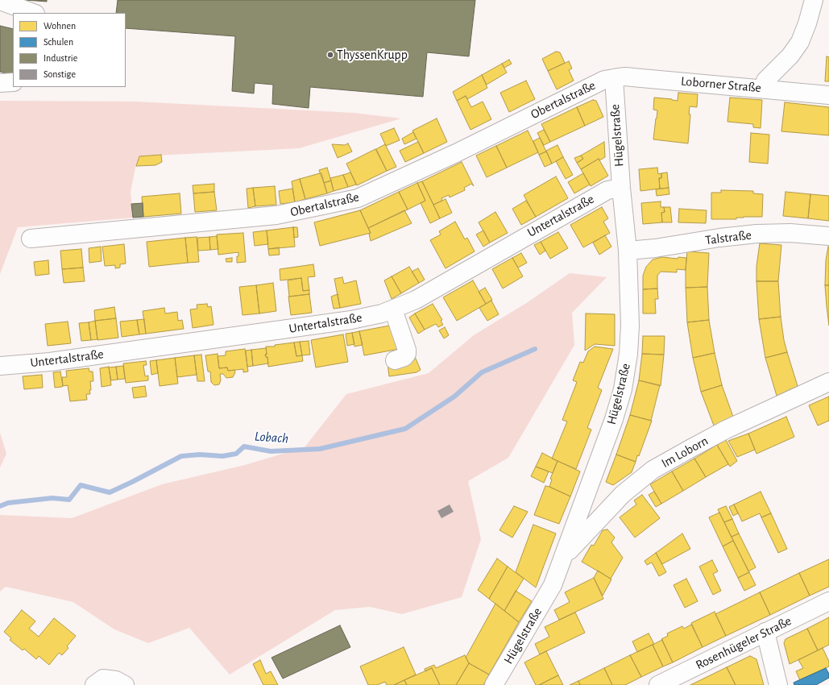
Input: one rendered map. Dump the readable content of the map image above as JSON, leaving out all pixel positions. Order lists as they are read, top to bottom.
{
  "streets": {
    "street": [
      "Loborner Straße",
      "Obertalstraße",
      "Hügelstraße",
      "Untertalstraße",
      "Talstraße",
      "Im Loborn",
      "Rosenhügeler Straße"
    ]
  },
  "crossings": [
    ["Loborner Straße", "Obertalstraße"],
    ["Loborner Straße", "Hügelstraße"],
    ["Obertalstraße", "Hügelstraße"],
    ["Hügelstraße", "Untertalstraße"],
    ["Hügelstraße", "Talstraße"],
    ["Hügelstraße", "Im Loborn"]
  ],
  "water": ["Lobach"],
  "places": ["ThyssenKrupp"],
  "legend": [
    "Wohnen",
    "Schulen",
    "Industrie",
    "Sonstige"
  ]
}
